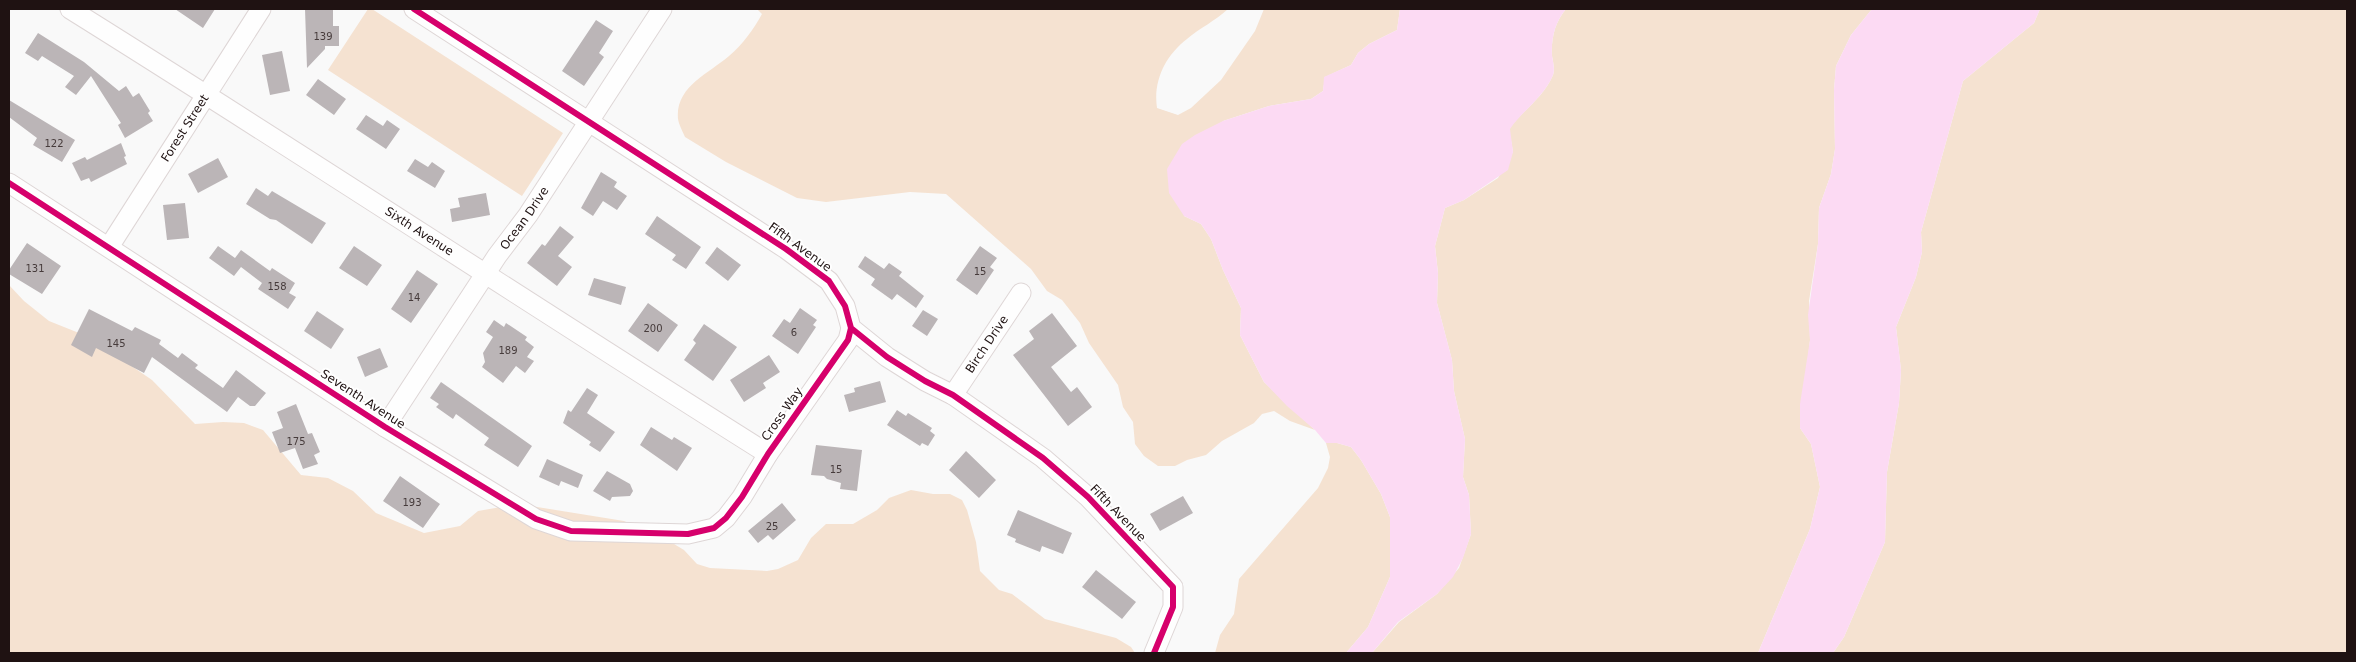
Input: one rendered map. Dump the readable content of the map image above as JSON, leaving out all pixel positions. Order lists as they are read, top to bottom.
{
  "streets": {
    "street": [
      "Forest Street",
      "Ocean Drive",
      "Sixth Avenue",
      "Fifth Avenue",
      "Birch Drive",
      "Seventh Avenue",
      "Cross Way"
    ]
  },
  "crossings": [
    ["Forest Street", "Sixth Avenue"],
    ["Forest Street", "Seventh Avenue"],
    ["Ocean Drive", "Sixth Avenue"],
    ["Ocean Drive", "Fifth Avenue"],
    ["Ocean Drive", "Seventh Avenue"],
    ["Sixth Avenue", "Cross Way"],
    ["Fifth Avenue", "Birch Drive"],
    ["Fifth Avenue", "Cross Way"],
    ["Seventh Avenue", "Cross Way"]
  ],
  "house_numbers": [
    "139",
    "122",
    "131",
    "15",
    "158",
    "14",
    "200",
    "6",
    "145",
    "189",
    "175",
    "15",
    "193",
    "25"
  ]
}
